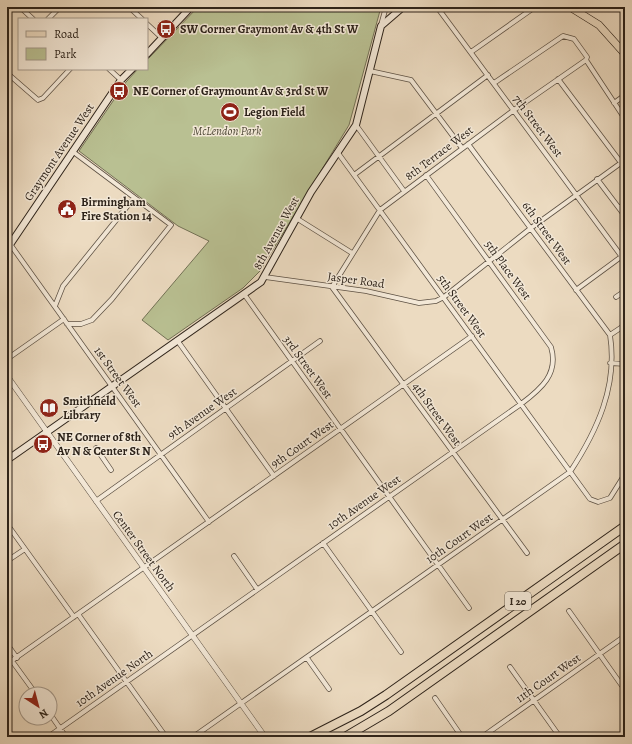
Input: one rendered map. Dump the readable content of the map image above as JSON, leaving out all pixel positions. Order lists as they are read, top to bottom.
{
  "streets": {
    "highway": ["I 20"],
    "main road": ["Graymont Avenue West", "8th Avenue West"],
    "street": [
      "7th Street West",
      "8th Terrace West",
      "6th Street West",
      "5th Place West",
      "Jasper Road",
      "5th Street West",
      "3rd Street West",
      "1st Street West",
      "9th Avenue West",
      "4th Street West",
      "9th Court West",
      "10th Avenue West",
      "10th Court West",
      "Center Street North",
      "10th Avenue North",
      "11th Court West"
    ]
  },
  "crossings": [
    ["7th Street West", "8th Terrace West"],
    ["Graymont Avenue West", "1st Street West"],
    ["8th Terrace West", "6th Street West"],
    ["8th Terrace West", "5th Place West"],
    ["8th Terrace West", "Jasper Road"],
    ["8th Terrace West", "5th Street West"],
    ["8th Terrace West", "4th Street West"],
    ["8th Avenue West", "Jasper Road"],
    ["8th Avenue West", "5th Street West"],
    ["8th Avenue West", "3rd Street West"],
    ["8th Avenue West", "1st Street West"],
    ["8th Avenue West", "Center Street North"],
    ["6th Street West", "10th Court West"],
    ["5th Place West", "10th Avenue West"],
    ["Jasper Road", "5th Street West"],
    ["Jasper Road", "4th Street West"],
    ["5th Street West", "9th Court West"],
    ["5th Street West", "10th Avenue West"],
    ["5th Street West", "10th Court West"],
    ["3rd Street West", "9th Avenue West"],
    ["3rd Street West", "9th Court West"],
    ["3rd Street West", "10th Avenue West"],
    ["3rd Street West", "10th Court West"],
    ["1st Street West", "9th Avenue West"],
    ["1st Street West", "9th Court West"],
    ["9th Avenue West", "Center Street North"],
    ["4th Street West", "9th Court West"],
    ["4th Street West", "10th Avenue West"],
    ["4th Street West", "10th Court West"],
    ["9th Court West", "Center Street North"],
    ["10th Avenue West", "Center Street North"],
    ["10th Avenue West", "10th Avenue North"],
    ["10th Court West", "Center Street North"],
    ["Center Street North", "10th Avenue North"]
  ],
  "parks": ["McLendon Park"],
  "places": {
    "bus stop": ["SW Corner Graymont Av & 4th St W", "NE Corner of Graymount Av & 3rd St W", "NE Corner of 8th Av N & Center St N"],
    "sports": ["Legion Field"],
    "public building": ["Birmingham Fire Station 14"],
    "library": ["Smithfield Library"]
  },
  "legend": ["Road", "Park"],
  "north": "bottom right"
}
